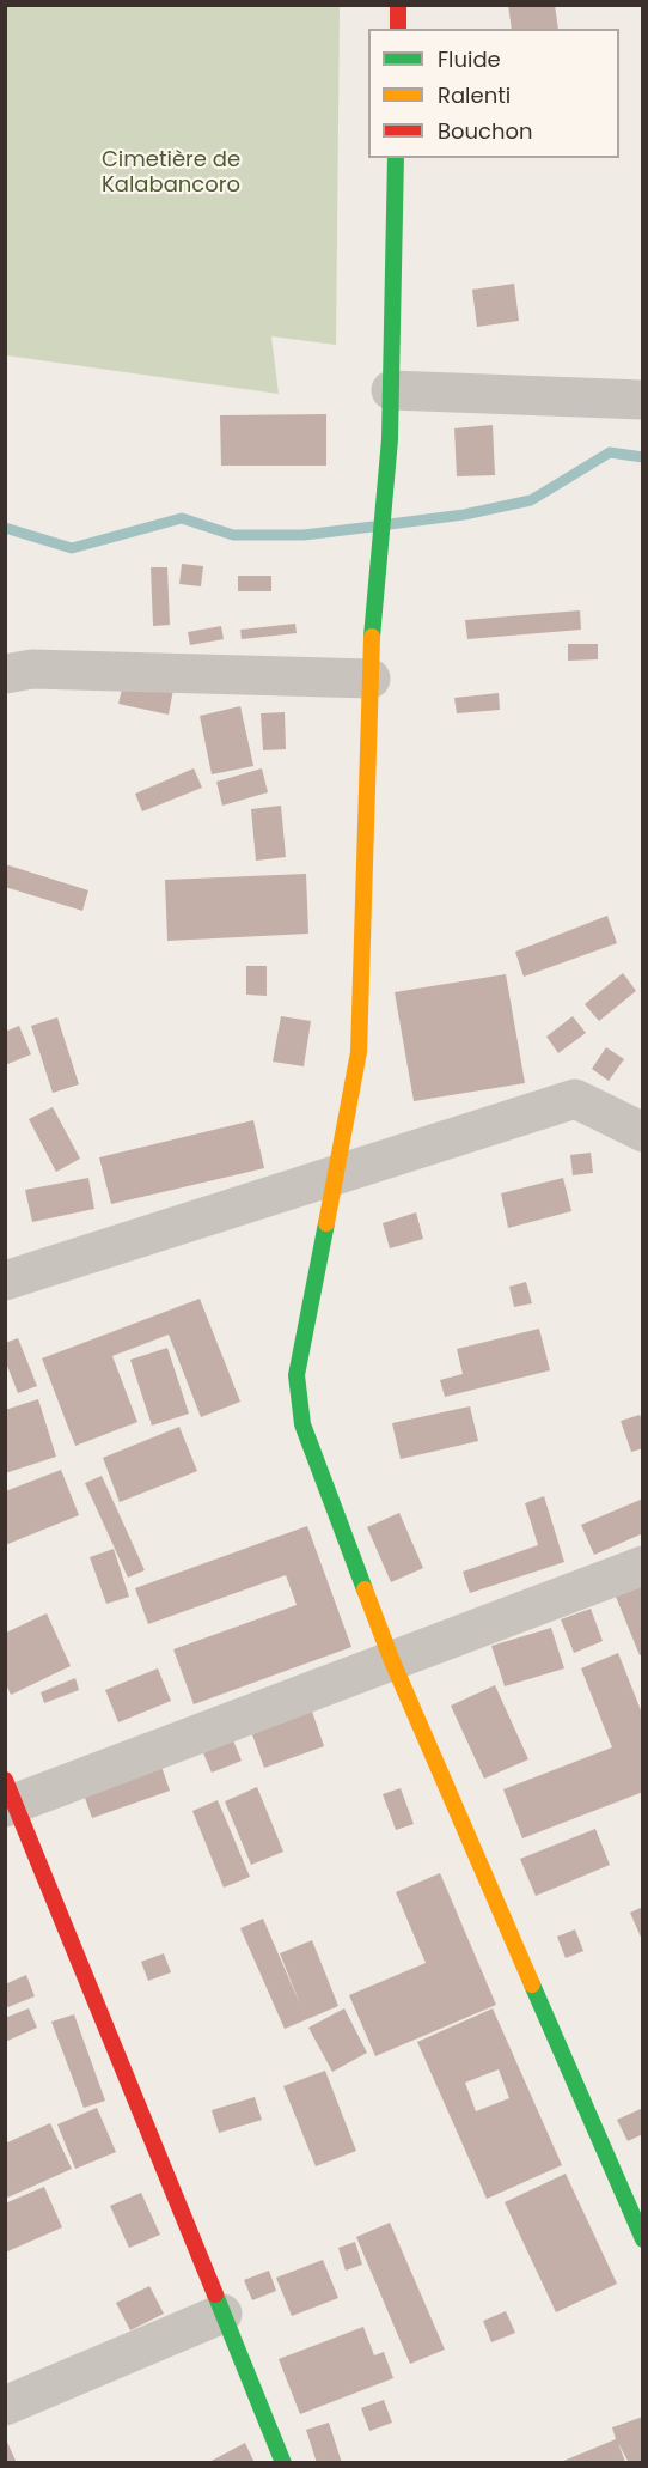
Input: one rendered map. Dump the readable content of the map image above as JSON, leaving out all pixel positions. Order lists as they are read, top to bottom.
{
  "parks": ["Cimetière de Kalabancoro"],
  "legend": ["Fluide", "Ralenti", "Bouchon"]
}
